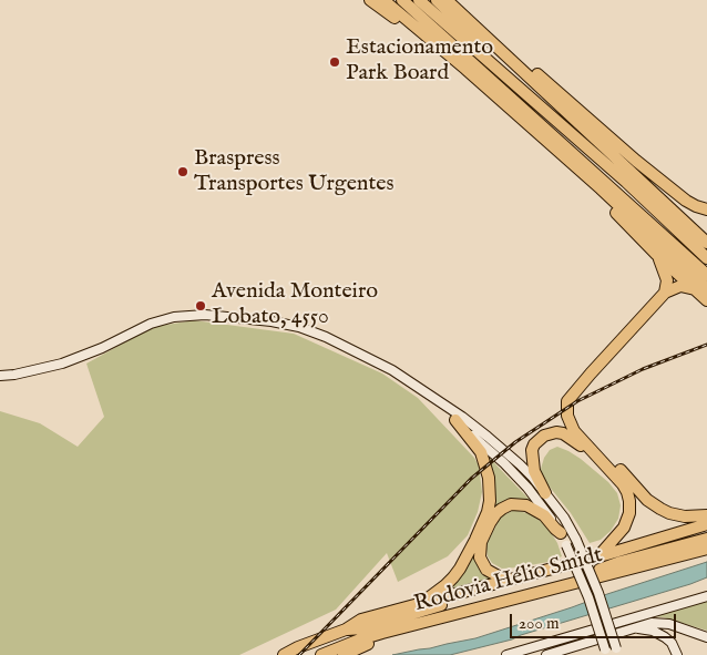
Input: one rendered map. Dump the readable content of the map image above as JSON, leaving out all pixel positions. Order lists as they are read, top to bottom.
{
  "streets": {
    "highway": ["Rodovia Hélio Smidt"]
  },
  "places": ["Estacionamento Park Board", "Braspress Transportes Urgentes", "Avenida Monteiro Lobato, 4550"],
  "scale_bar": "200 m"
}
